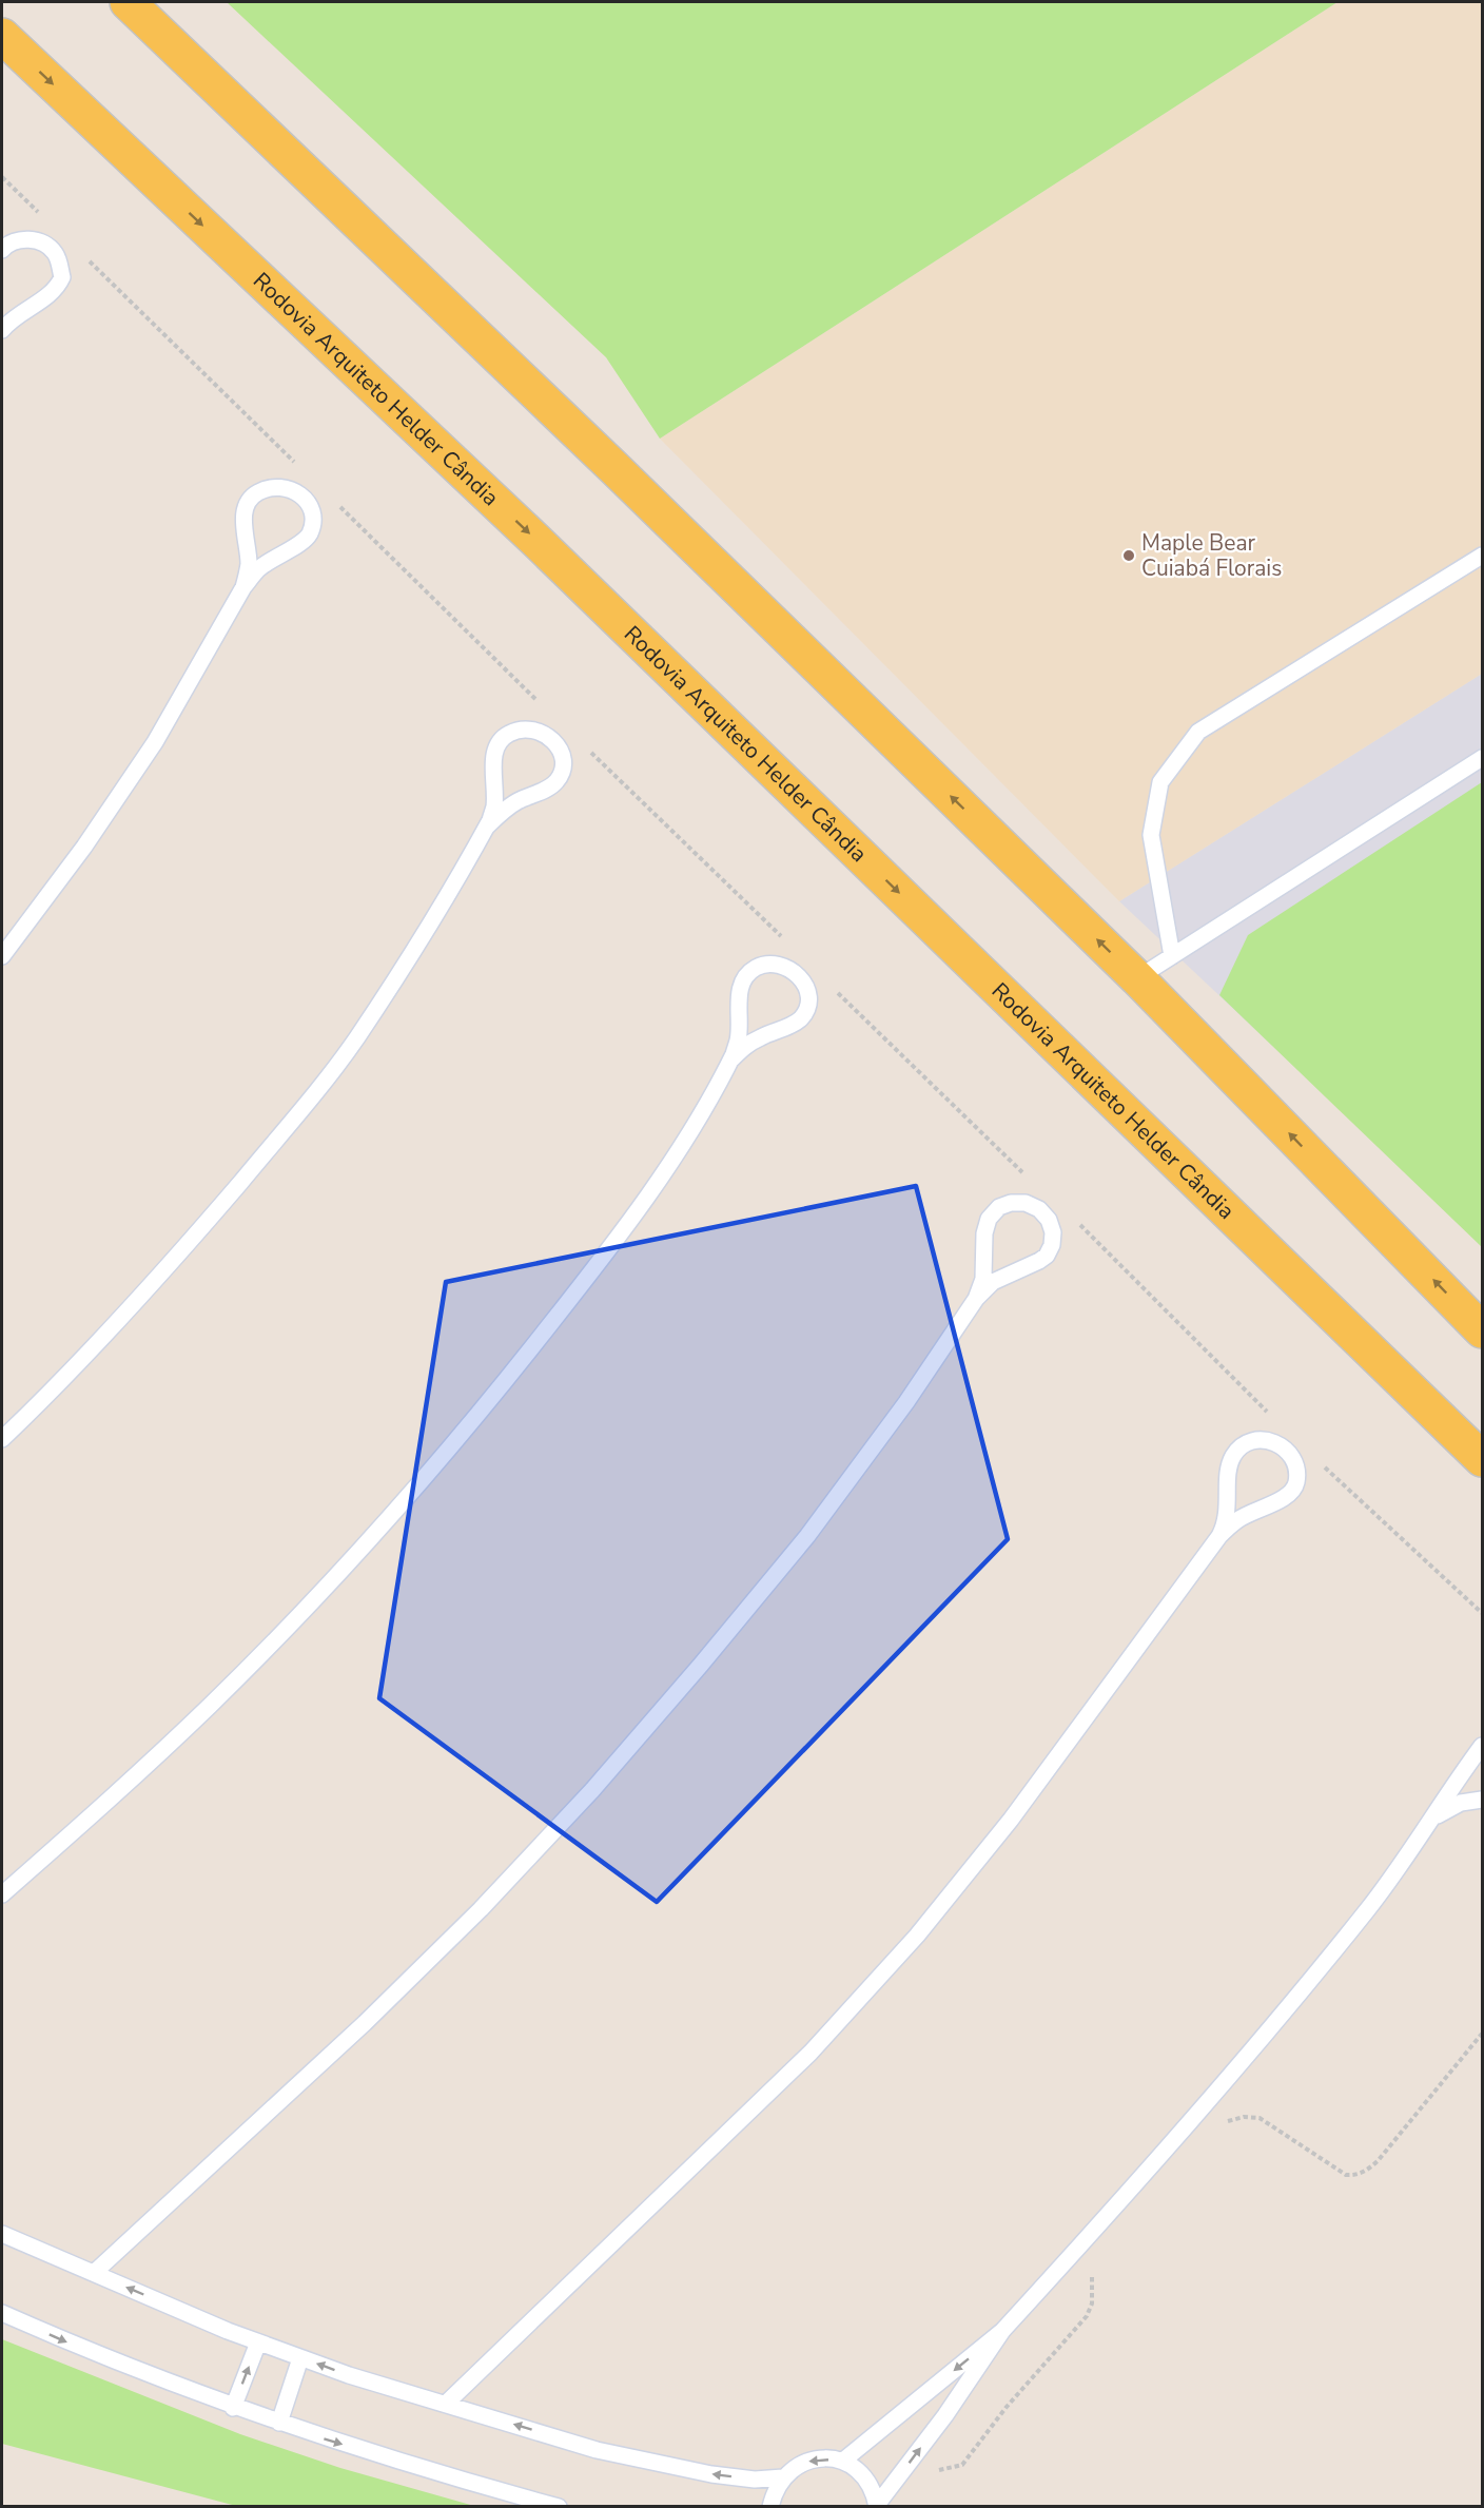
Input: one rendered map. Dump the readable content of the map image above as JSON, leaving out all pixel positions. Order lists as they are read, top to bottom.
{
  "streets": {
    "main road": ["Rodovia Arquiteto Helder Cândia"]
  },
  "places": ["Maple Bear Cuiabá Florais"]
}
